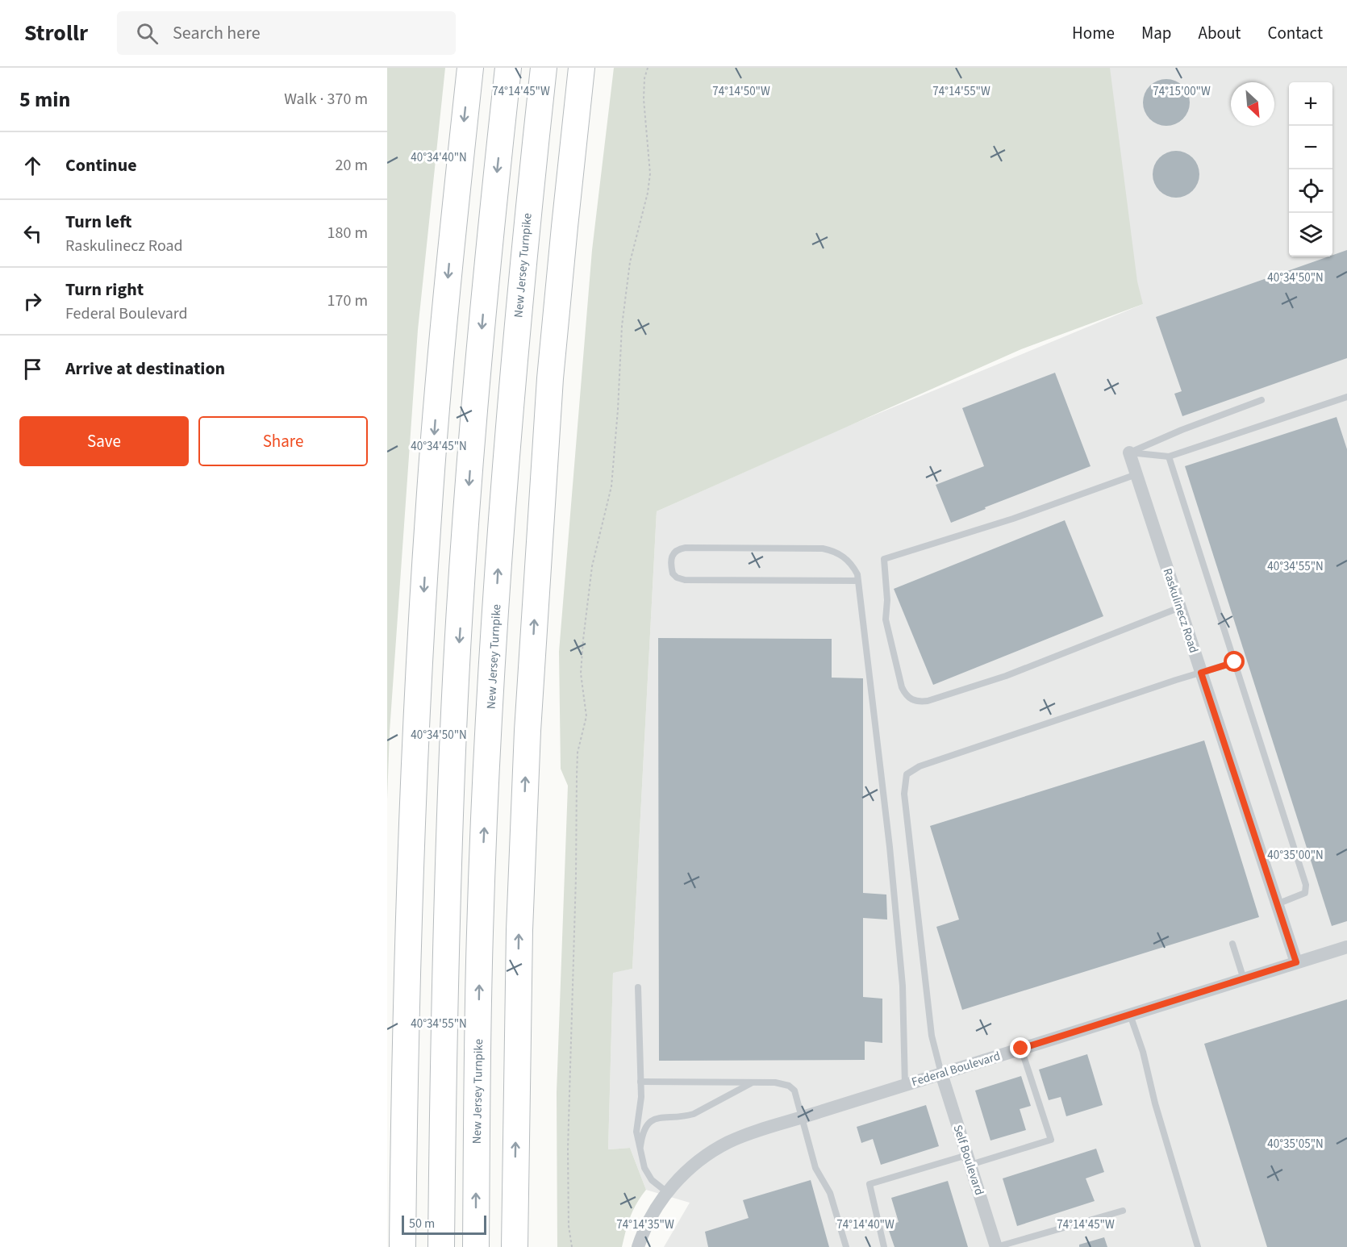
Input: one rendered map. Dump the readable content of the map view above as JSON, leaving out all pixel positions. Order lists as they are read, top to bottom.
{
  "streets": {
    "highway": ["New Jersey Turnpike"],
    "street": ["Raskulinecz Road", "Federal Boulevard", "Self Boulevard"]
  },
  "crossings": [
    ["Raskulinecz Road", "Federal Boulevard"],
    ["Federal Boulevard", "Self Boulevard"]
  ],
  "scale_bar": "50 m",
  "north": "bottom right",
  "page": {
    "header": "Strollr",
    "search": "Search here",
    "nav": [
      "Home",
      "Map",
      "About",
      "Contact"
    ],
    "heading": ["5 min", "Walk · 370 m"],
    "map_buttons": ["+", "−"],
    "list": [
      ["Continue", "20 m"],
      ["Turn left", "Raskulinecz Road", "180 m"],
      ["Turn right", "Federal Boulevard", "170 m"],
      "Arrive at destination"
    ],
    "buttons": ["Save", "Share"],
    "scale": "50 m"
  },
  "coordinates": [
    "74°14'45\"W",
    "74°14'50\"W",
    "74°15'00\"W",
    "74°14'55\"W",
    "40°34'40\"N",
    "40°34'50\"N",
    "40°34'45\"N",
    "40°34'55\"N",
    "40°35'00\"N",
    "40°35'05\"N",
    "74°14'35\"W",
    "74°14'40\"W"
  ]
}
